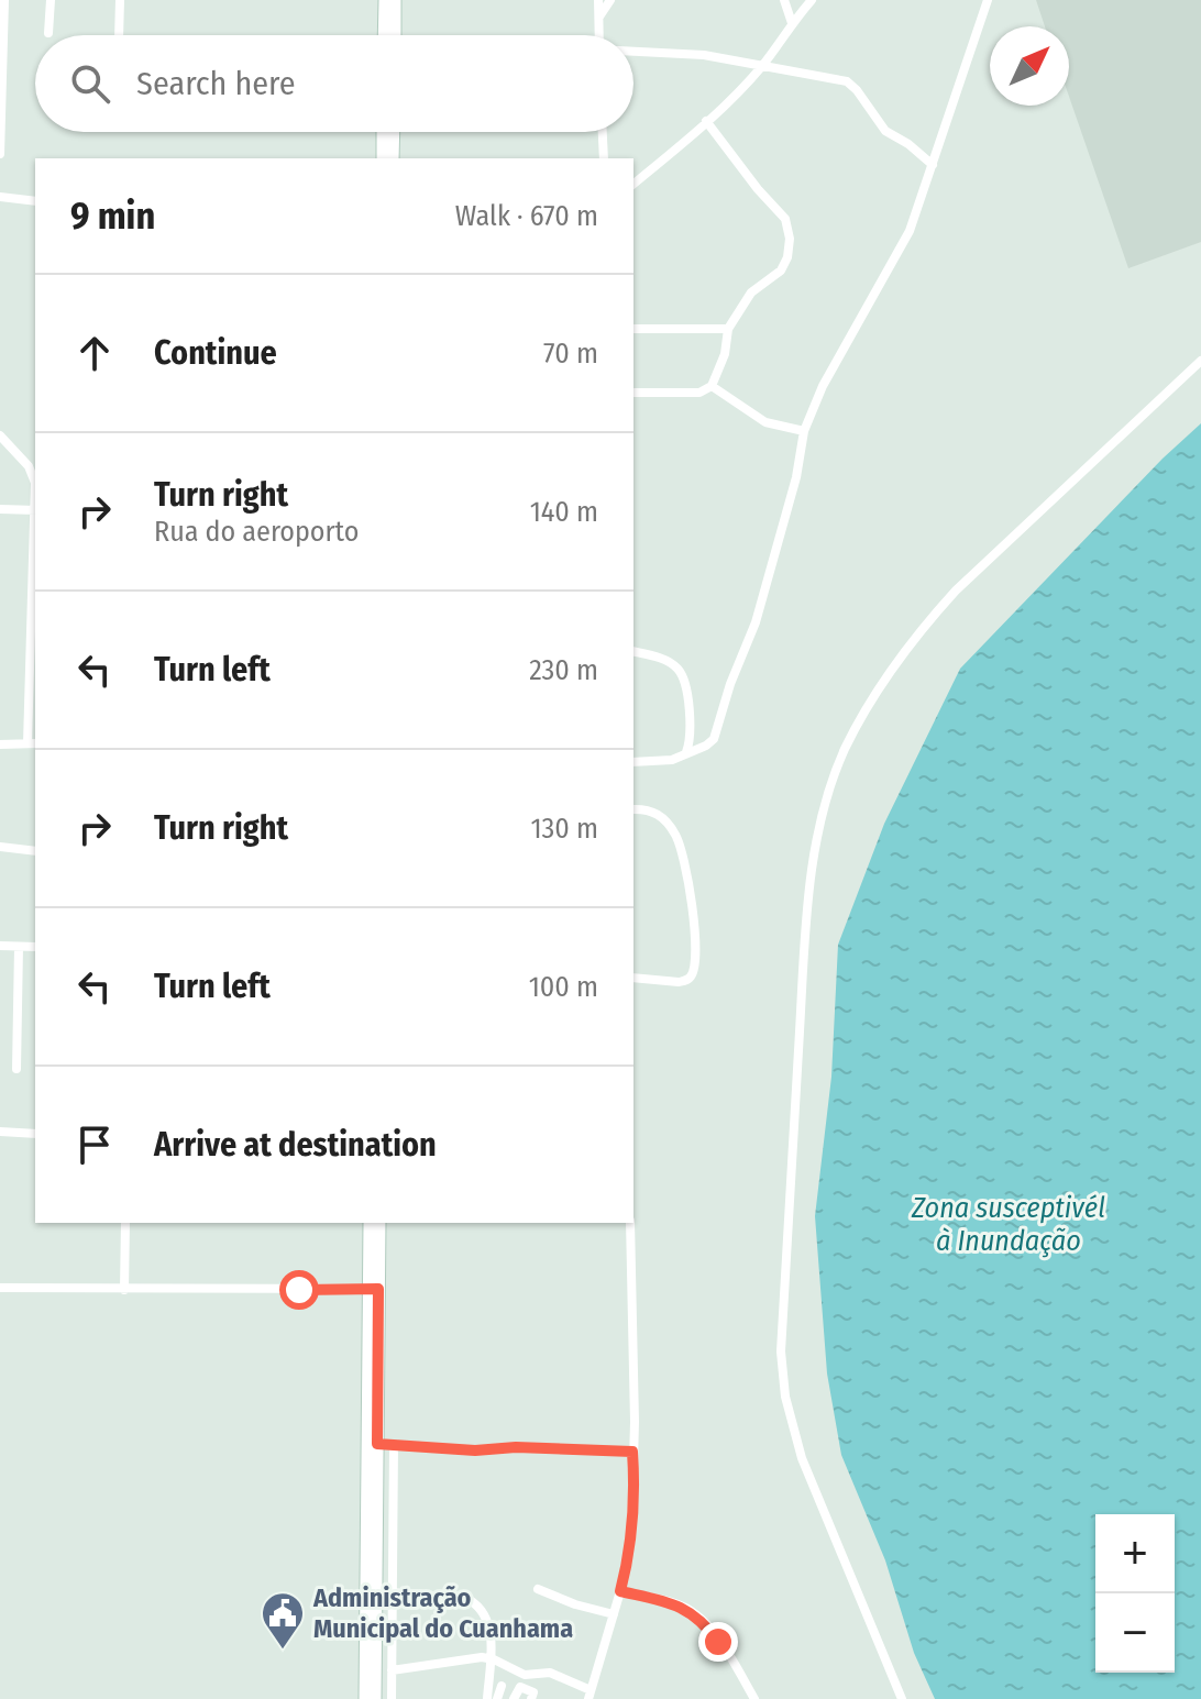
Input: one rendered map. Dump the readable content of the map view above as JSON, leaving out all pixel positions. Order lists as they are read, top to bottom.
{
  "water": ["Zona susceptivél à Inundação"],
  "places": {
    "public building": ["Administração Municipal do Cuanhama"]
  },
  "north": "top right",
  "page": {
    "search": "Search here",
    "heading": ["9 min", "Walk · 670 m"],
    "list": [
      ["Continue", "70 m"],
      ["Turn right", "Rua do aeroporto", "140 m"],
      ["Turn left", "230 m"],
      ["Turn right", "130 m"],
      ["Turn left", "100 m"],
      "Arrive at destination"
    ],
    "map_buttons": ["+", "−"]
  }
}
